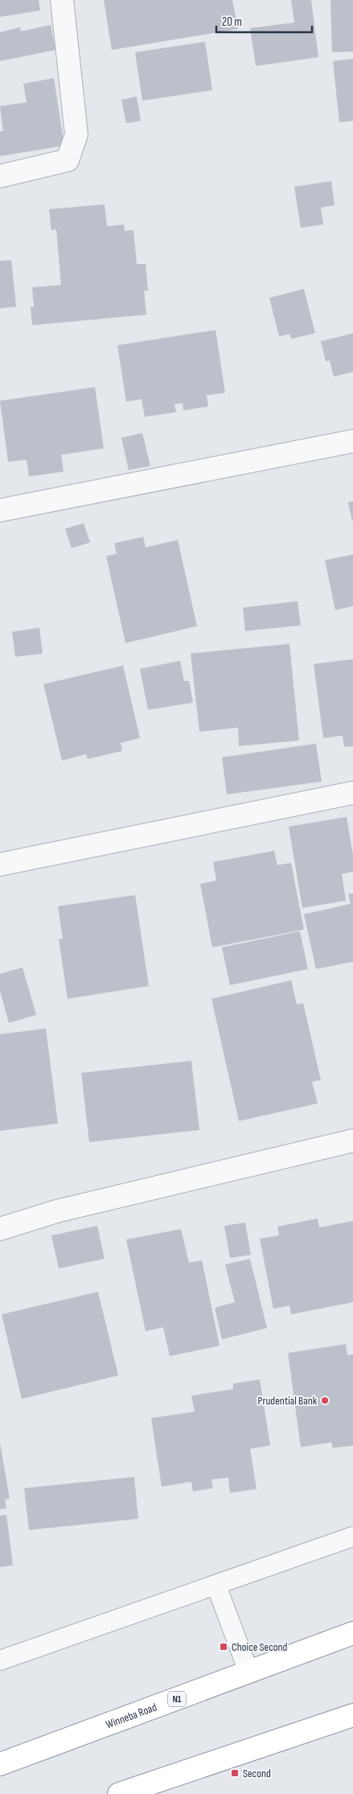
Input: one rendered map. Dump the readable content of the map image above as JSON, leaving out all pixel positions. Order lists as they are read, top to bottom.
{
  "streets": {
    "highway": ["N1", "Winneba Road"]
  },
  "places": {
    "other": ["Prudential Bank"],
    "transit": ["Choice Second", "Second"]
  },
  "scale_bar": "20 m"
}
